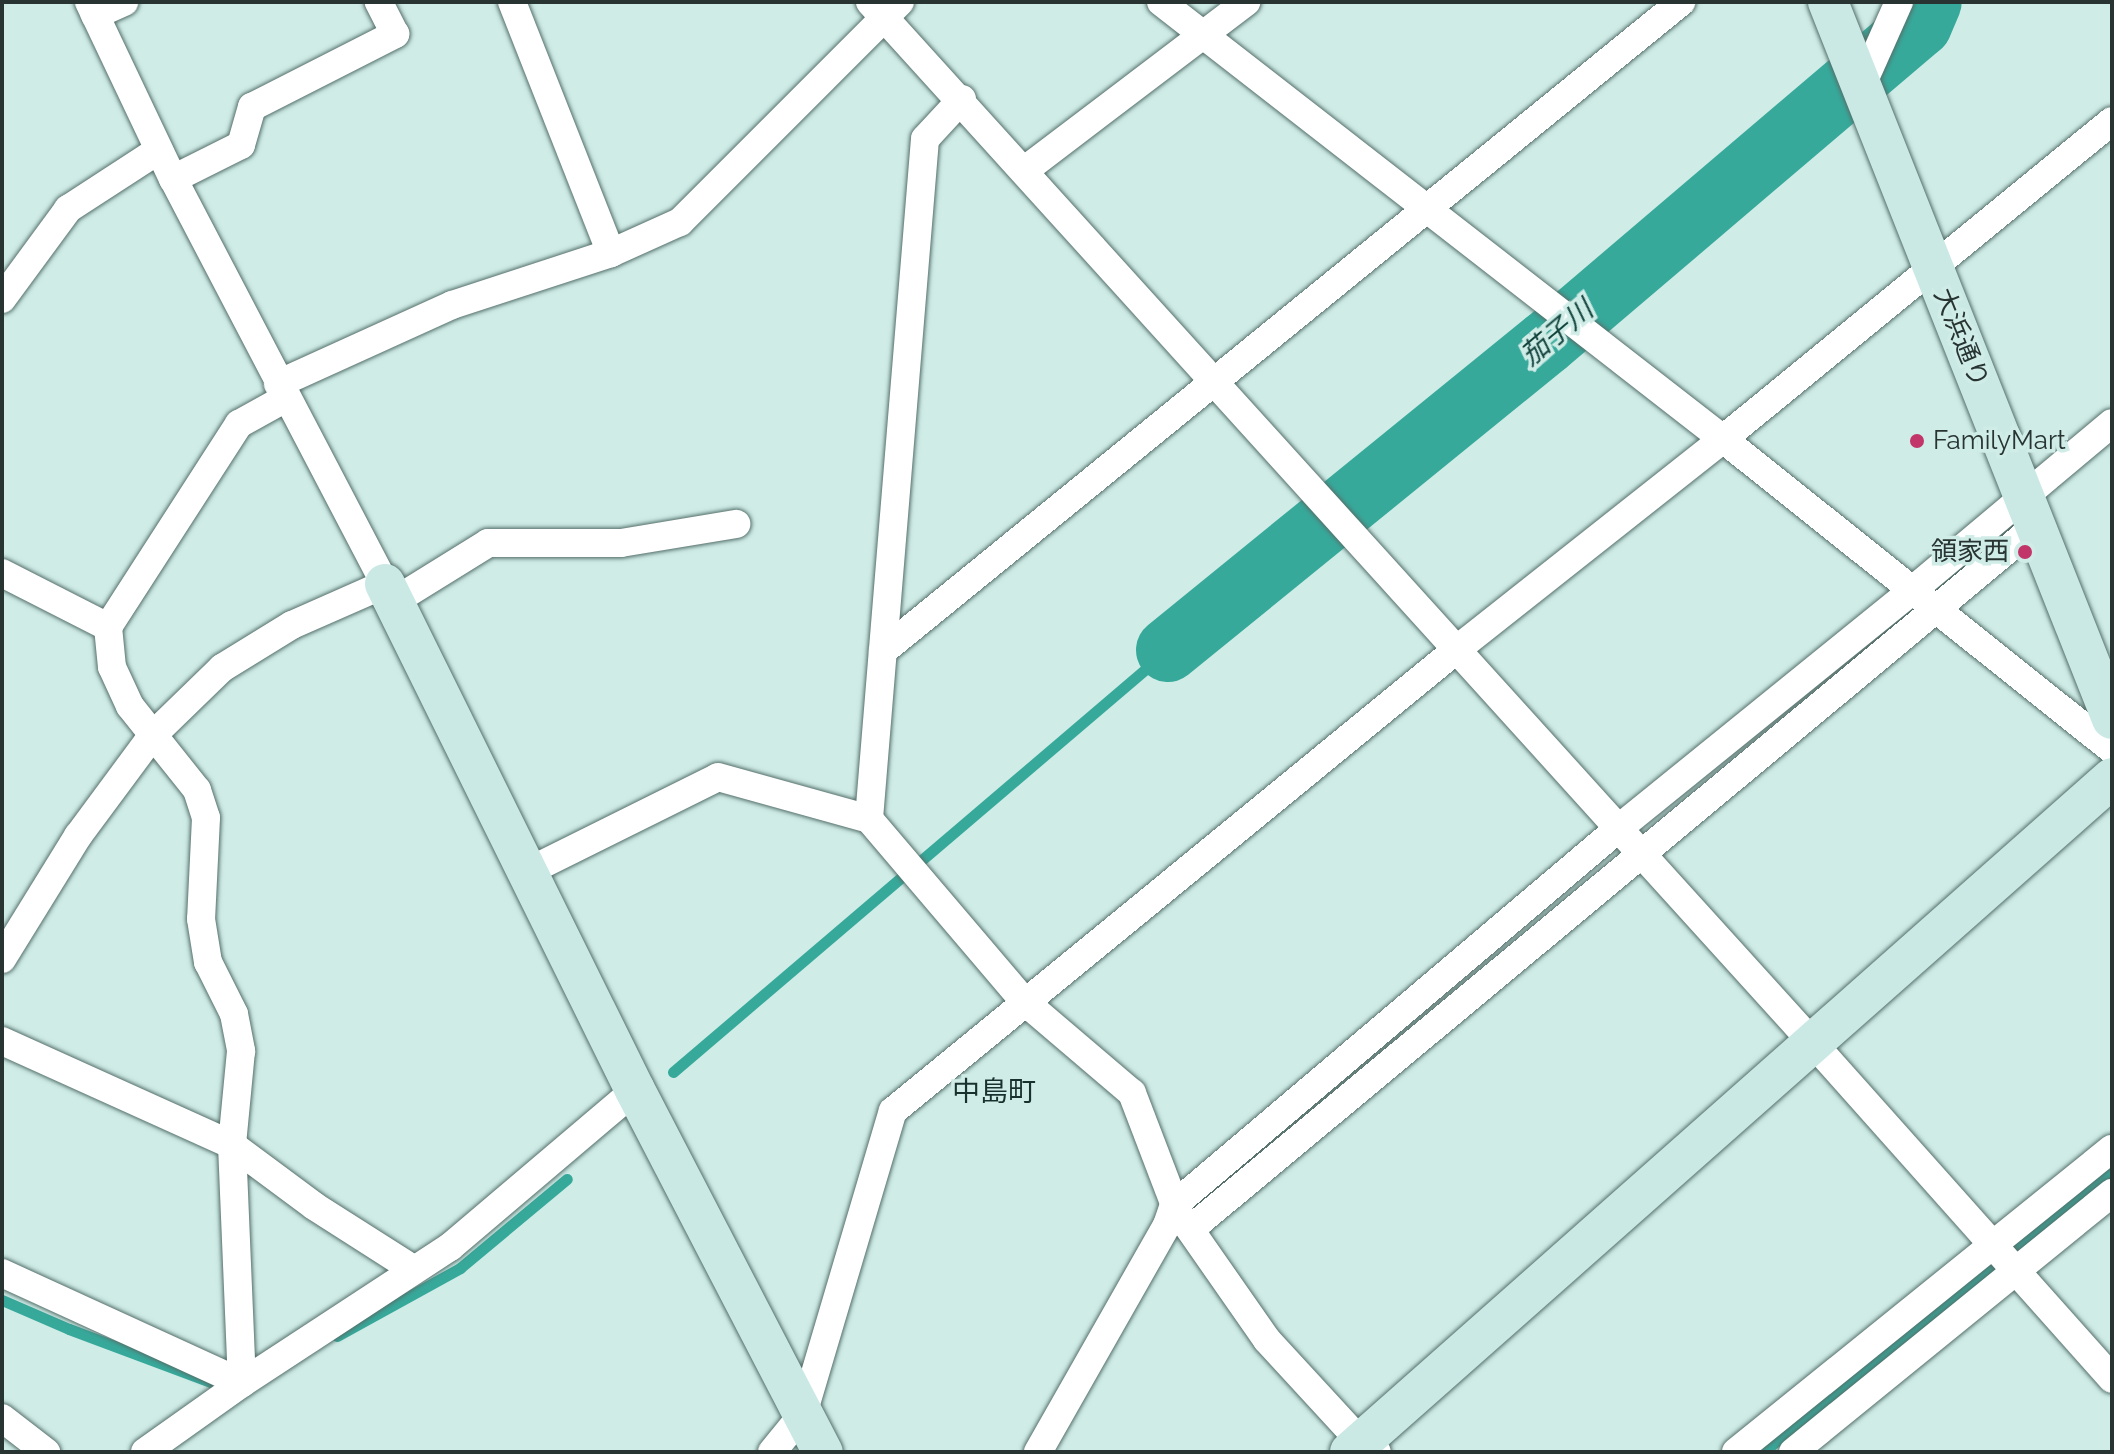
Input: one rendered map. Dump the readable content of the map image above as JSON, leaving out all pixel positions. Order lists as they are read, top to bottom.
{
  "streets": {
    "street": ["大浜通り"]
  },
  "districts": ["中島町"],
  "water": ["茄子川"],
  "places": ["FamilyMart", "領家西"]
}
